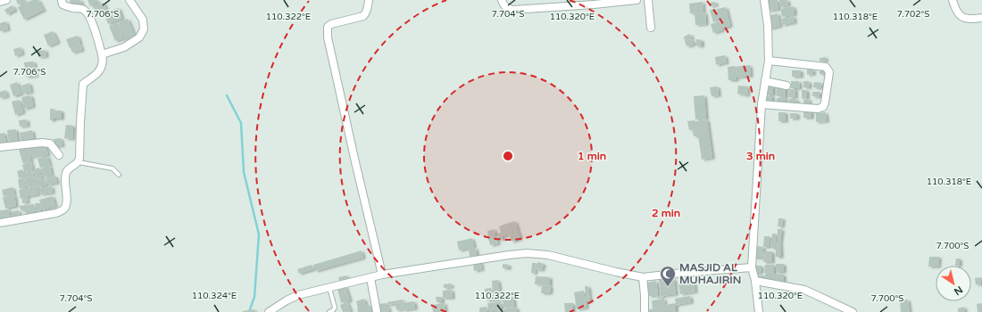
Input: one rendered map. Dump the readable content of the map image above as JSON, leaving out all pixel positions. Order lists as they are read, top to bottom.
{
  "places": {
    "mosque": ["MASJID AL MUHAJIRIN"]
  },
  "north": "bottom right",
  "coordinates": [
    "7.706°S",
    "7.704°S",
    "7.702°S",
    "110.322°E",
    "110.320°E",
    "110.318°E",
    "7.700°S",
    "110.324°E"
  ],
  "rings": ["1 min", "3 min", "2 min"]
}
